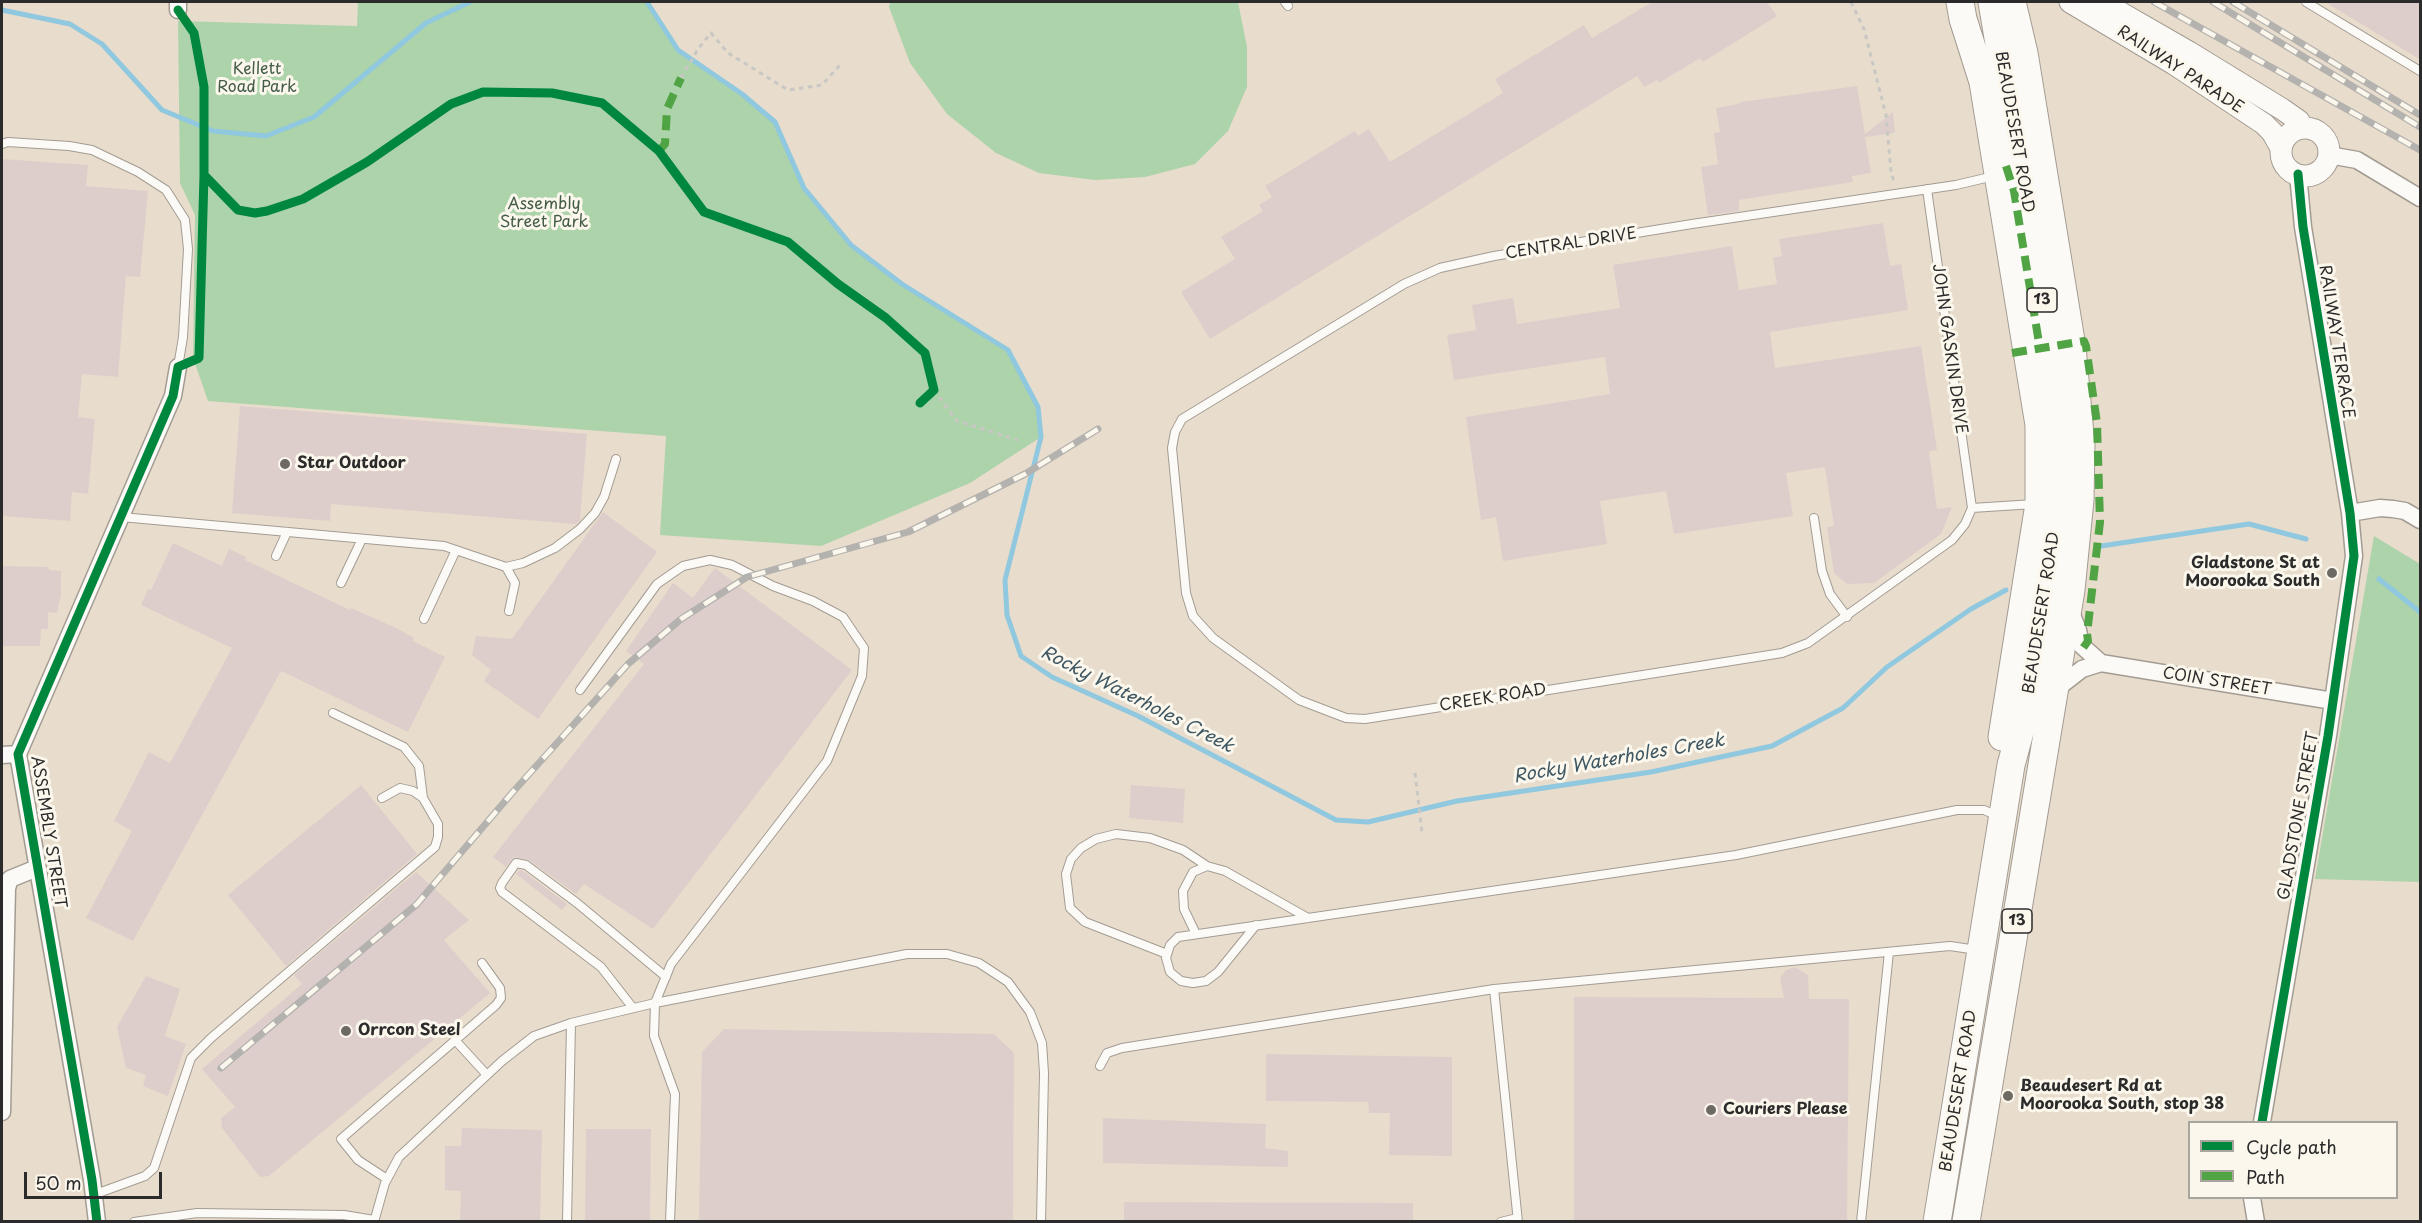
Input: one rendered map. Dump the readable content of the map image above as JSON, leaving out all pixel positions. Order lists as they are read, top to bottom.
{
  "streets": {
    "highway": ["BEAUDESERT ROAD", "13"],
    "street": [
      "RAILWAY PARADE",
      "RAILWAY TERRACE",
      "COIN STREET",
      "GLADSTONE STREET",
      "ASSEMBLY STREET"
    ],
    "lane": ["CENTRAL DRIVE", "JOHN GASKIN DRIVE", "CREEK ROAD"]
  },
  "crossings": [
    ["RAILWAY PARADE", "RAILWAY TERRACE"],
    ["CENTRAL DRIVE", "JOHN GASKIN DRIVE"],
    ["CENTRAL DRIVE", "CREEK ROAD"],
    ["RAILWAY TERRACE", "GLADSTONE STREET"],
    ["JOHN GASKIN DRIVE", "CREEK ROAD"],
    ["COIN STREET", "GLADSTONE STREET"]
  ],
  "water": ["Rocky Waterholes Creek"],
  "parks": ["Kellett Road Park", "Assembly Street Park"],
  "places": [
    "Star Outdoor",
    "Gladstone St at Moorooka South",
    "Orrcon Steel",
    "Beaudesert Rd at Moorooka South, stop 38",
    "Couriers Please"
  ],
  "legend": ["Cycle path", "Path"],
  "scale_bar": "50 m"
}
